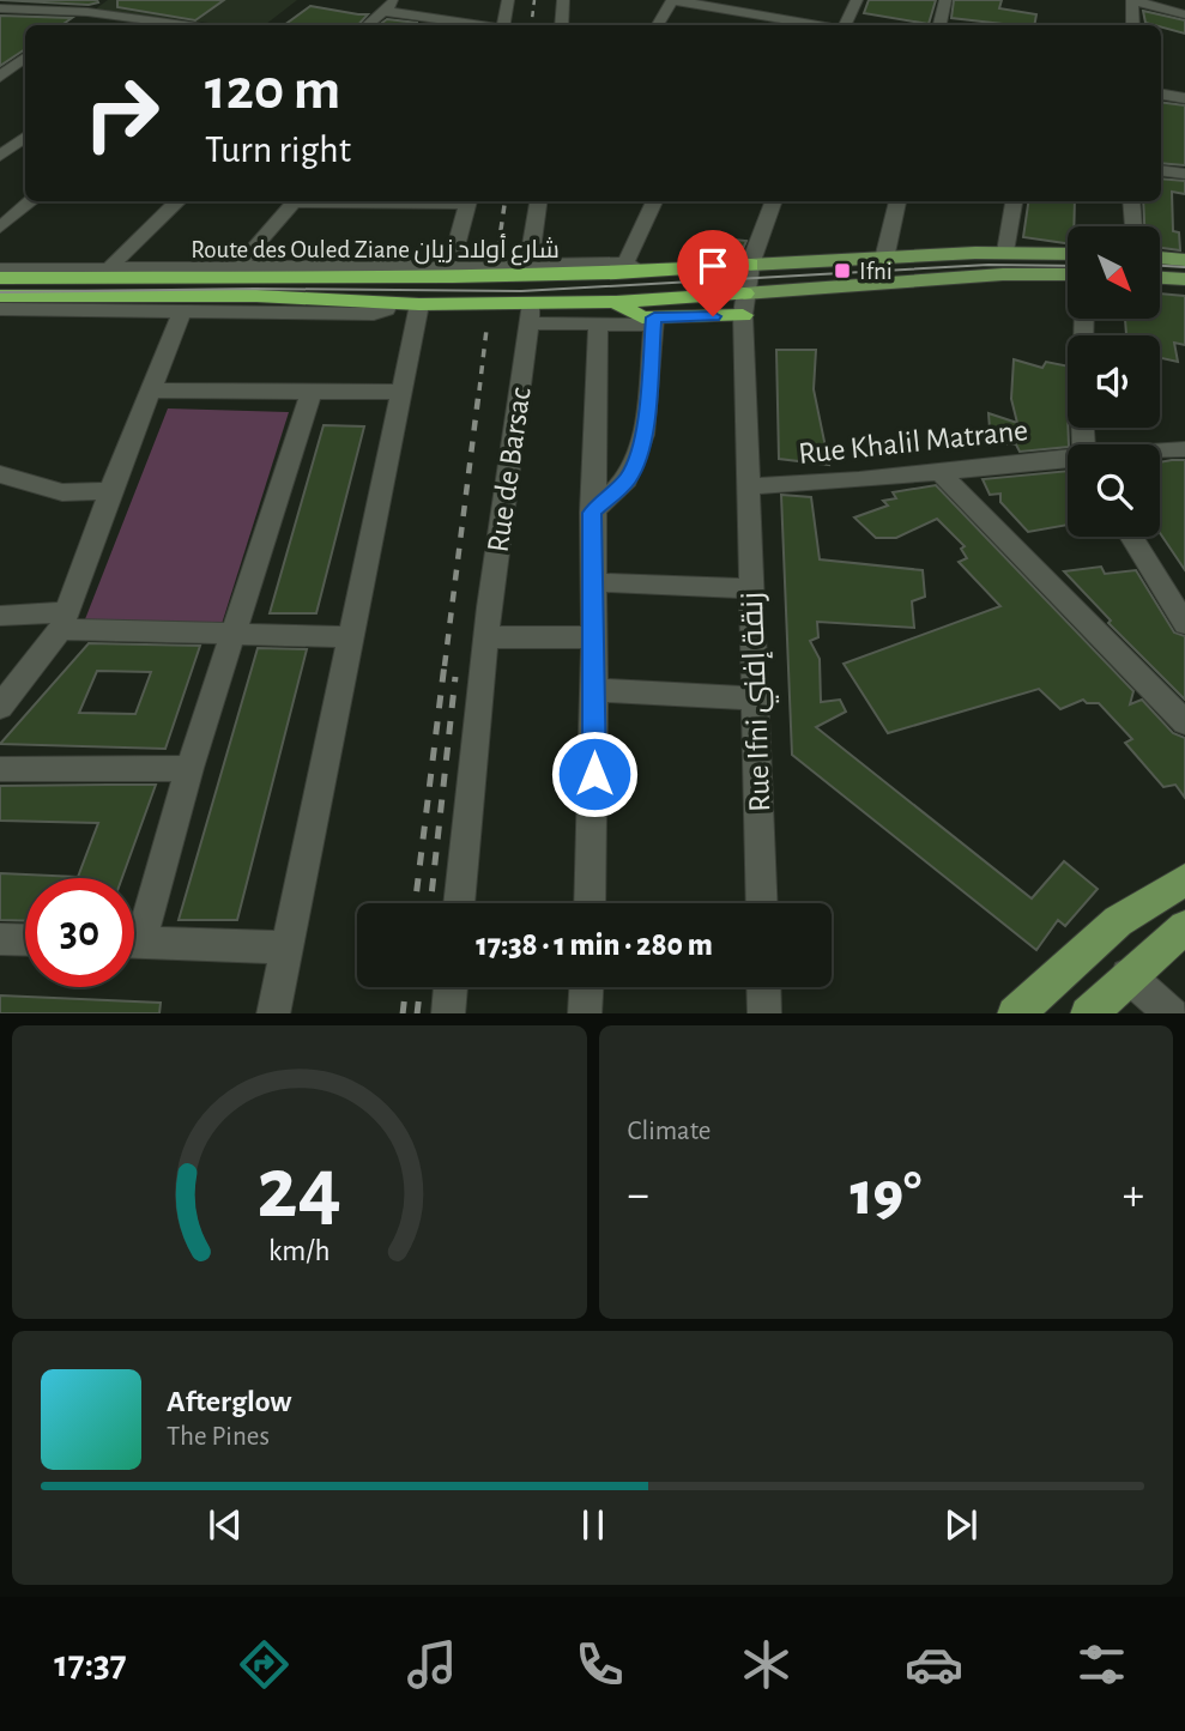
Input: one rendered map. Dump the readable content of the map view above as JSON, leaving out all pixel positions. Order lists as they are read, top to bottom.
{
  "streets": {
    "highway": ["Route des Ouled Ziane شارع أولاد زيان"],
    "street": ["Rue Khalil Matrane", "Rue de Barsac", "Rue Ifni زنقة إفني"]
  },
  "crossings": [
    ["Route des Ouled Ziane شارع أولاد زيان", "Rue de Barsac"],
    ["Route des Ouled Ziane شارع أولاد زيان", "Rue Ifni زنقة إفني"],
    ["Rue Khalil Matrane", "Rue Ifni زنقة إفني"]
  ],
  "places": {
    "transit": ["Ifni"]
  },
  "north": "bottom right",
  "page": {
    "turn": ["120 m", "Turn right"],
    "limit": "30",
    "trip": "17:38 · 1 min · 280 m",
    "tile": "Climate",
    "heat": ["−", "19°", "+"],
    "song": ["Afterglow", "The Pines"],
    "tabs": "17:37",
    "gauge": ["24", "km/h"]
  }
}
